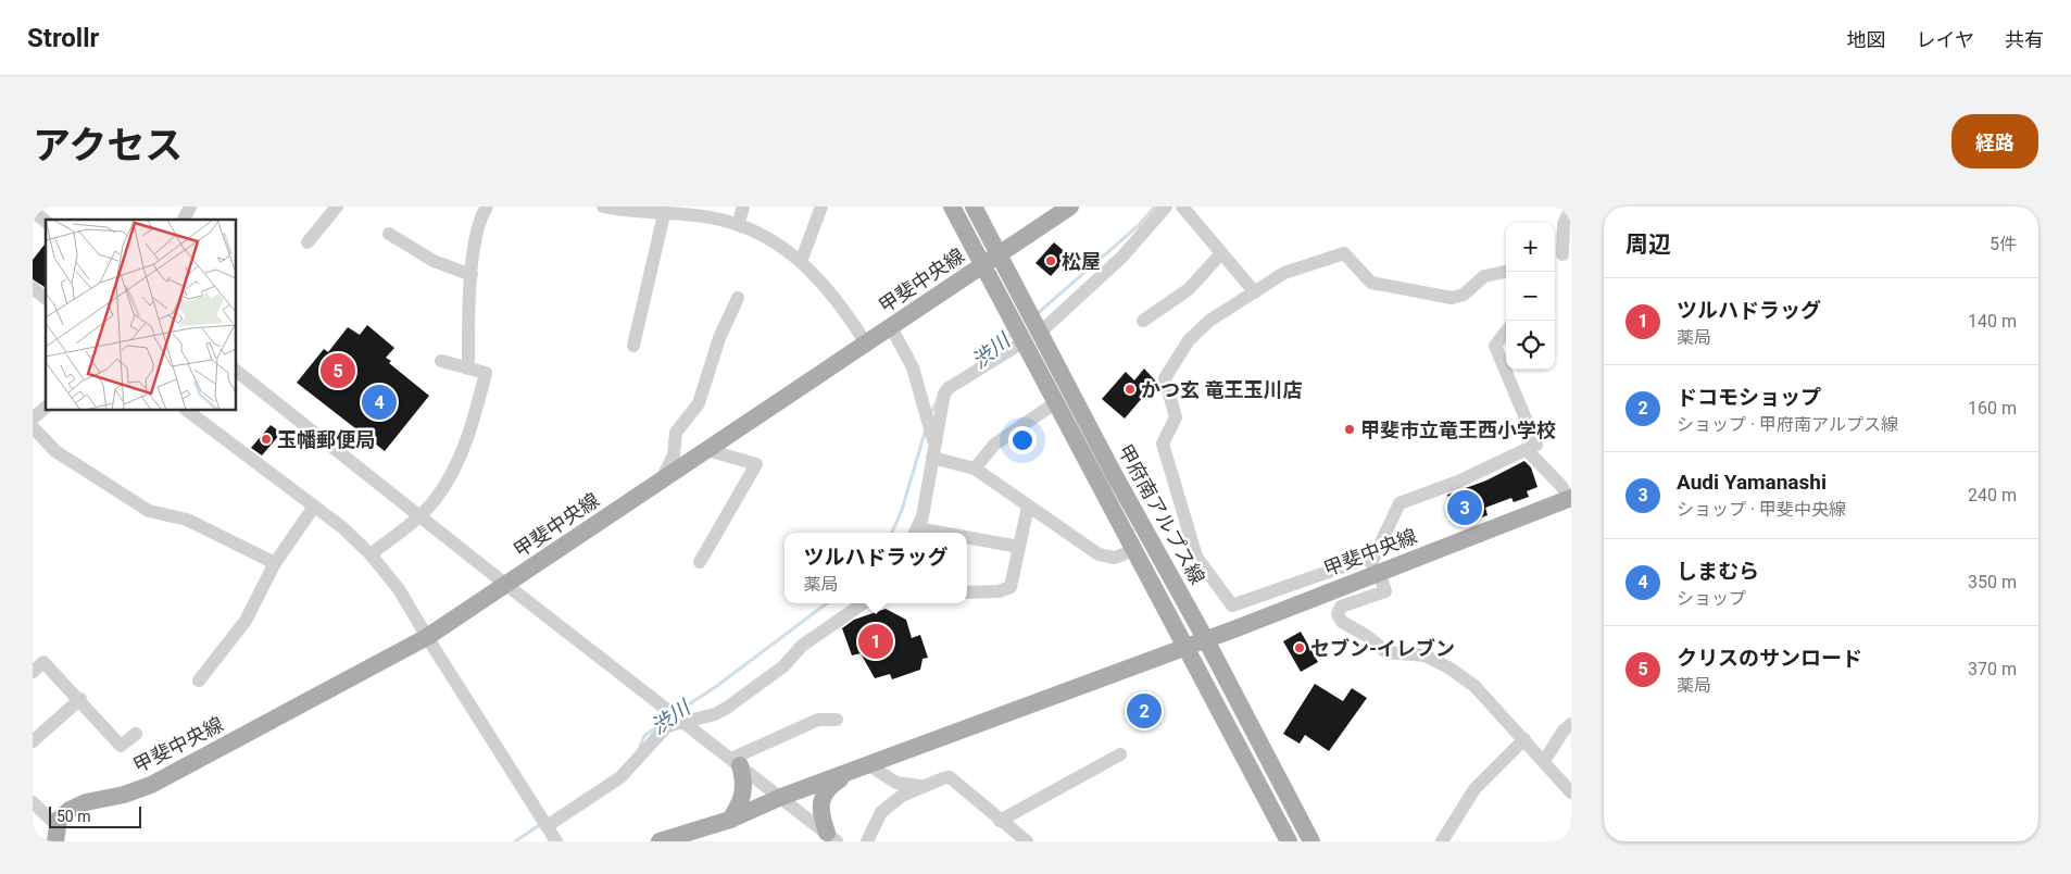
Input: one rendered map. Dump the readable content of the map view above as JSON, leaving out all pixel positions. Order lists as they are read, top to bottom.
{
  "streets": {
    "main road": ["甲斐中央線", "甲府南アルプス線"]
  },
  "crossings": [
    ["甲斐中央線", "甲府南アルプス線"]
  ],
  "water": ["渋川"],
  "places": [
    "松屋",
    "かつ玄 竜王玉川店",
    "甲斐市立竜王西小学校",
    "玉幡郵便局",
    "セブン-イレブン"
  ],
  "scale_bar": "50 m",
  "page": {
    "header": "Strollr",
    "nav": ["地図", "レイヤ", "共有"],
    "title": "アクセス",
    "buttons": "経路",
    "heading": ["周辺", "5件"],
    "map_buttons": ["+", "−"],
    "list": [
      {
        "mark": "1",
        "name": "ツルハドラッグ",
        "note": "薬局",
        "value": "140 m"
      },
      {
        "mark": "2",
        "name": "ドコモショップ",
        "note": "ショップ · 甲府南アルプス線",
        "value": "160 m"
      },
      {
        "mark": "3",
        "name": "Audi Yamanashi",
        "note": "ショップ · 甲斐中央線",
        "value": "240 m"
      },
      {
        "mark": "4",
        "name": "しまむら",
        "note": "ショップ",
        "value": "350 m"
      },
      {
        "mark": "5",
        "name": "クリスのサンロード",
        "note": "薬局",
        "value": "370 m"
      }
    ],
    "pins": [
      "5",
      "4",
      "3",
      "1",
      "2"
    ],
    "popup": ["ツルハドラッグ", "薬局"],
    "scale": "50 m"
  }
}
